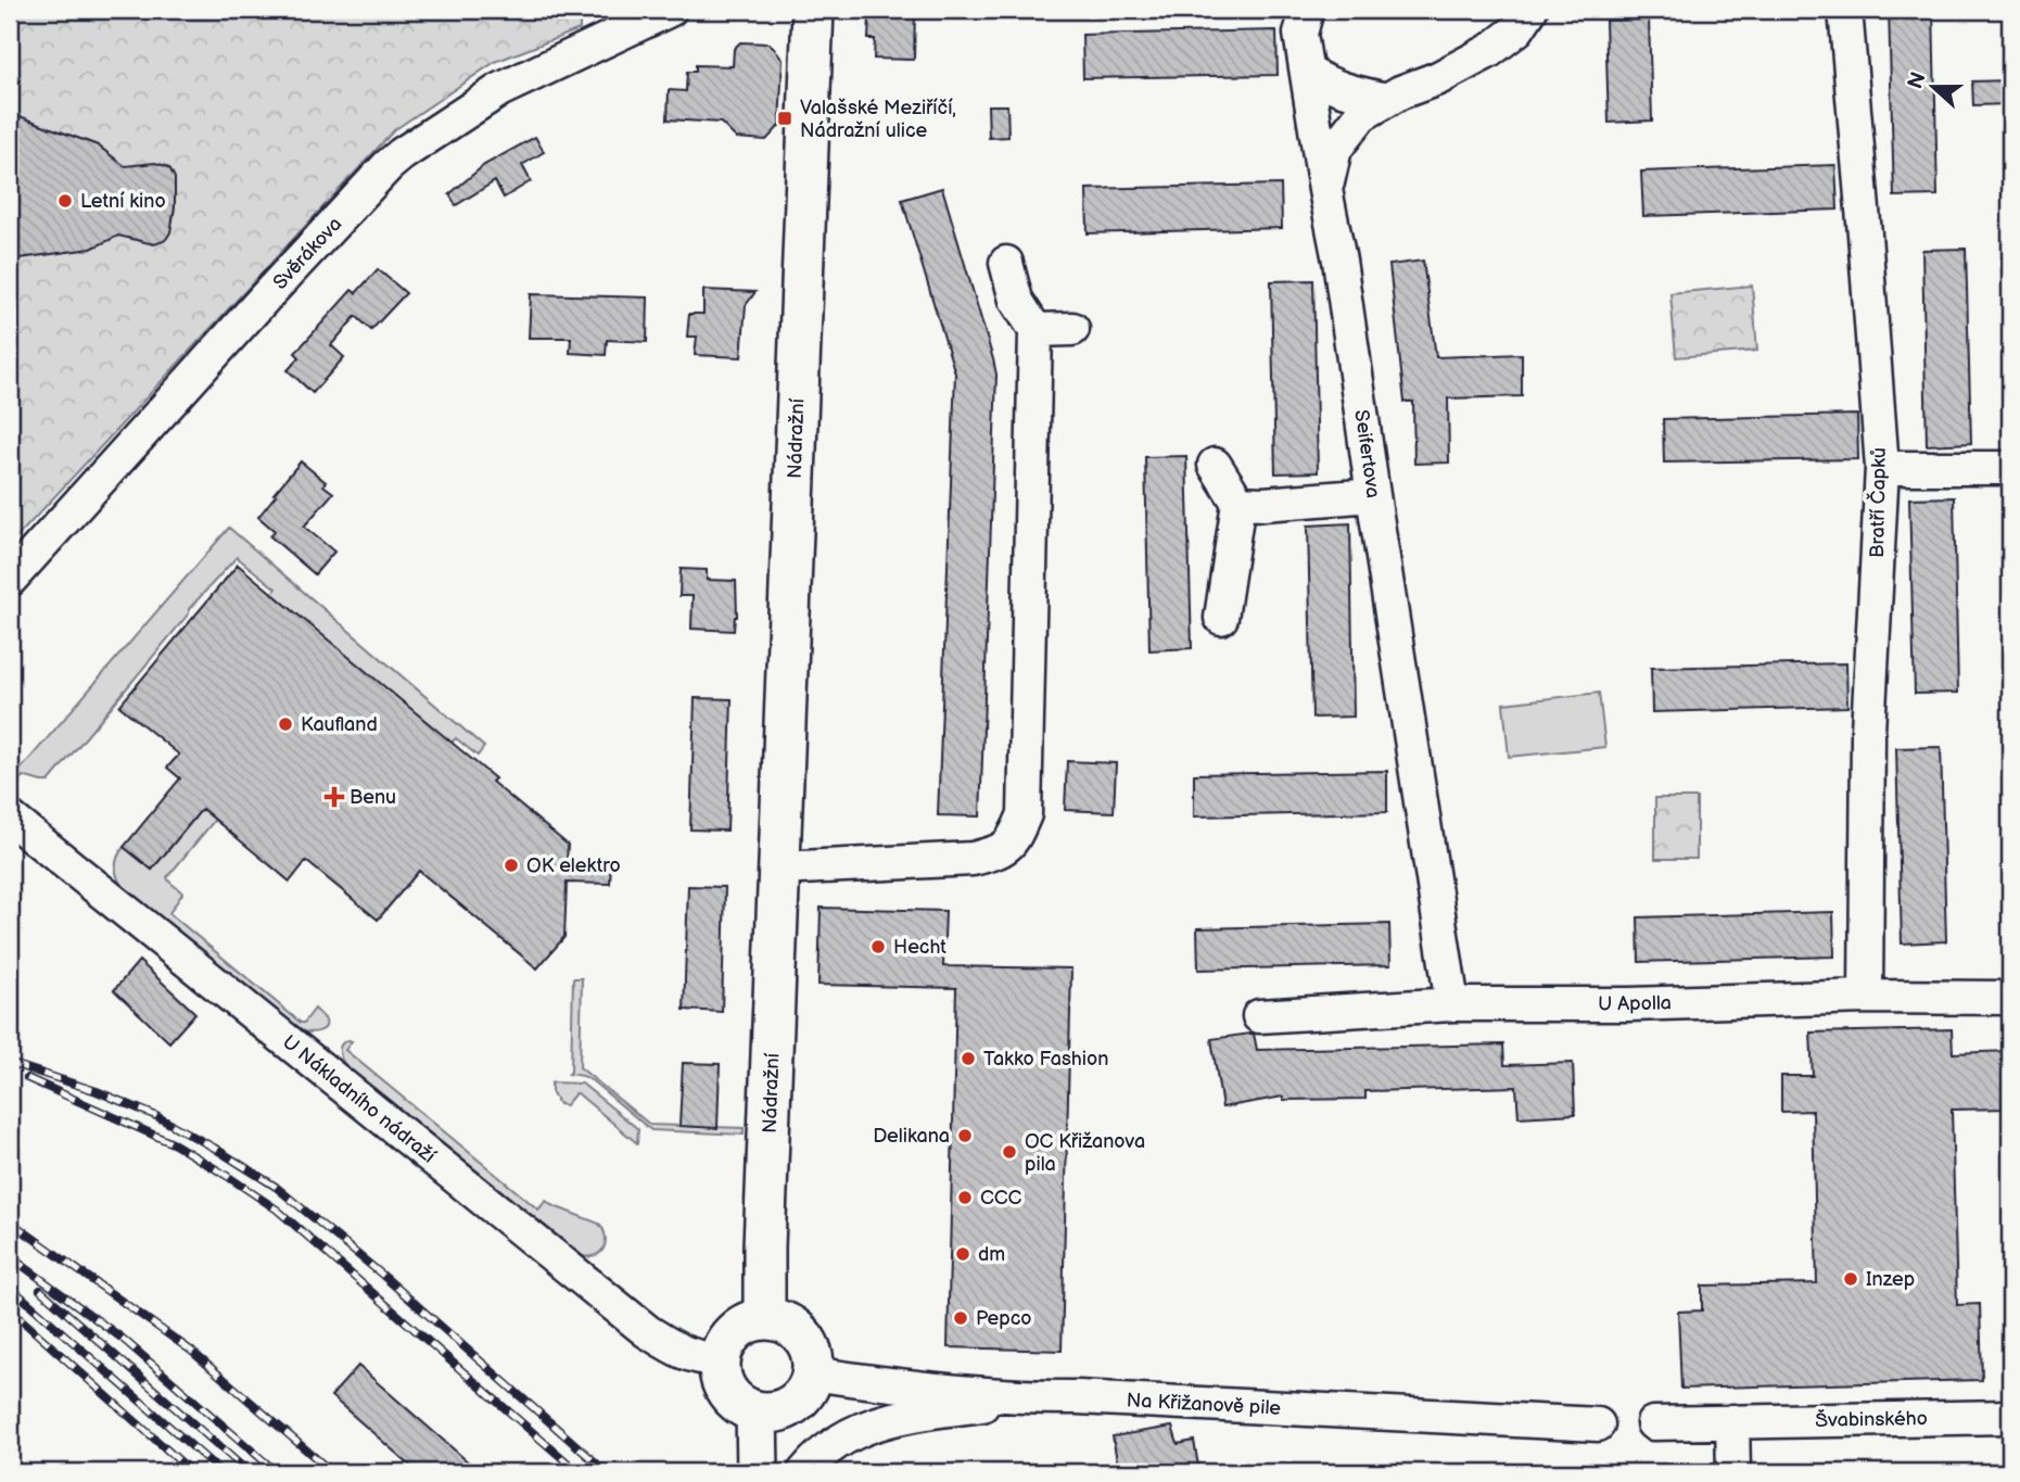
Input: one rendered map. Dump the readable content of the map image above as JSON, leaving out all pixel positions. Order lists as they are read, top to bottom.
{
  "streets": {
    "main road": ["Nádražní"],
    "street": [
      "Svěrákova",
      "Seifertova",
      "Bratří Čapků",
      "U Apolla",
      "U Nákladního nádraží",
      "Na Křižanově pile",
      "Švabinského"
    ]
  },
  "crossings": [
    ["Nádražní", "U Nákladního nádraží"],
    ["Nádražní", "Na Křižanově pile"],
    ["Seifertova", "U Apolla"],
    ["Bratří Čapků", "U Apolla"],
    ["U Nákladního nádraží", "Na Křižanově pile"]
  ],
  "places": {
    "transit": ["Valašské Meziříčí, Nádražní ulice"],
    "other": [
      "Letní kino",
      "Kaufland",
      "OK elektro",
      "Hecht",
      "Takko Fashion",
      "Delikana",
      "OC Křižanova pila",
      "CCC",
      "dm",
      "Inzep",
      "Pepco"
    ],
    "health": ["Benu"]
  },
  "north": "left"
}
